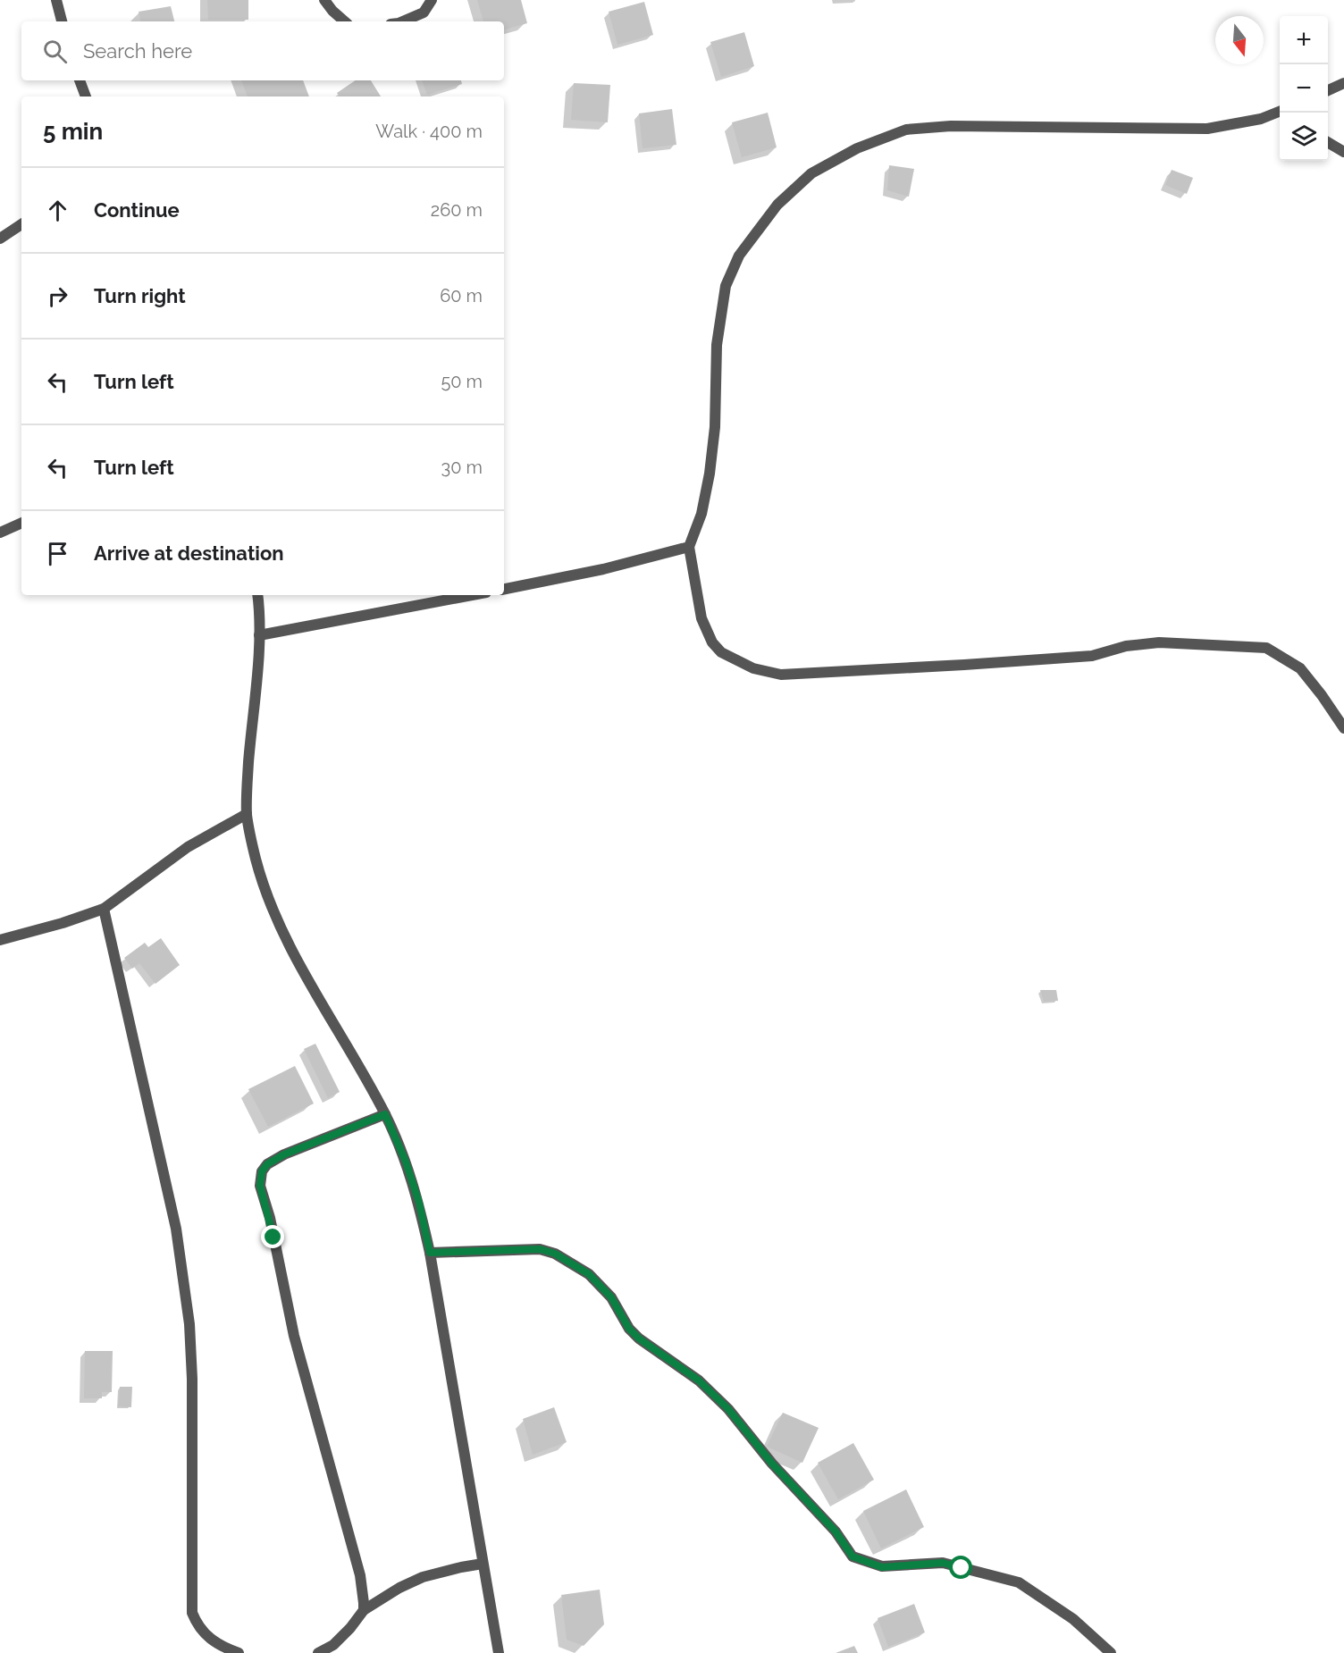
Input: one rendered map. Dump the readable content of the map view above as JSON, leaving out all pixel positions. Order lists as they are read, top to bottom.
{
  "north": "bottom",
  "page": {
    "map_buttons": ["+", "−"],
    "search": "Search here",
    "heading": ["5 min", "Walk · 400 m"],
    "list": [
      ["Continue", "260 m"],
      ["Turn right", "60 m"],
      ["Turn left", "50 m"],
      ["Turn left", "30 m"],
      "Arrive at destination"
    ]
  }
}
